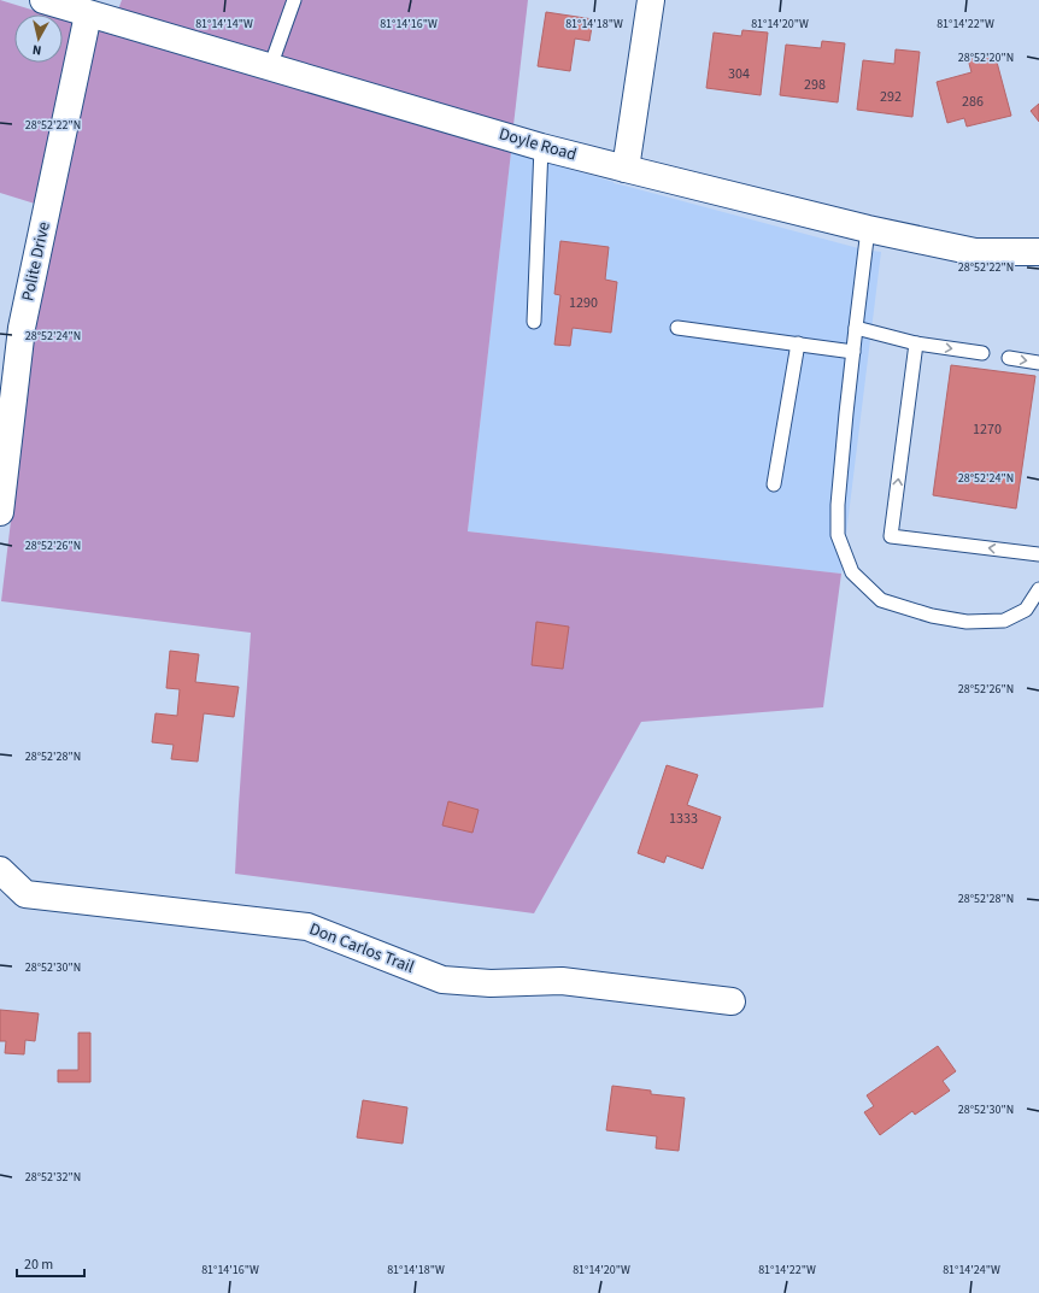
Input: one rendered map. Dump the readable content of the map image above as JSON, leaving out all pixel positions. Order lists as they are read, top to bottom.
{
  "streets": {
    "street": ["Doyle Road", "Polite Drive", "Don Carlos Trail"]
  },
  "crossings": [
    ["Doyle Road", "Polite Drive"]
  ],
  "house_numbers": [
    "304",
    "298",
    "292",
    "286",
    "1290",
    "1270",
    "1333"
  ],
  "scale_bar": "20 m",
  "north": "bottom",
  "coordinates": [
    "81°14'14\"W",
    "81°14'16\"W",
    "81°14'18\"W",
    "81°14'20\"W",
    "81°14'22\"W",
    "28°52'20\"N",
    "28°52'22\"N",
    "28°52'24\"N",
    "28°52'26\"N",
    "28°52'28\"N",
    "28°52'30\"N",
    "28°52'32\"N",
    "81°14'24\"W"
  ]
}
